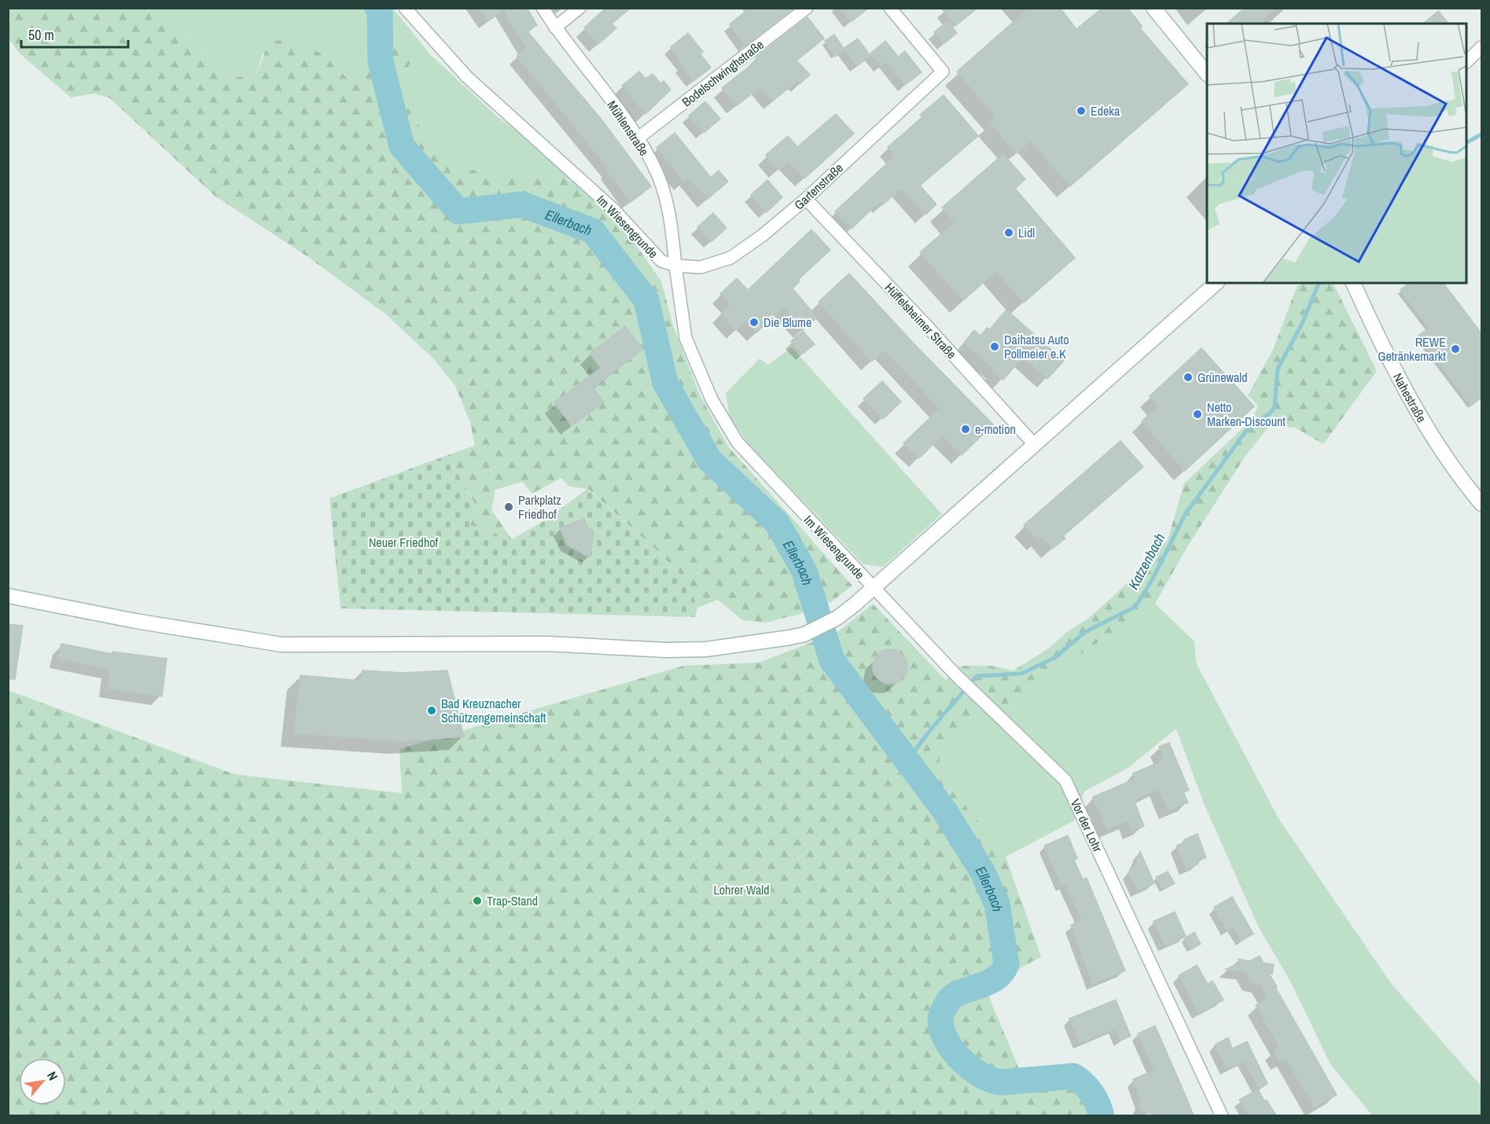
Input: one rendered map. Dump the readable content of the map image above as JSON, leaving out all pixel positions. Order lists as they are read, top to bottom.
{
  "streets": {
    "main road": ["Nahestraße"],
    "street": [
      "Bodelschwinghstraße",
      "Mühlenstraße",
      "Gartenstraße",
      "Im Wiesengrunde",
      "Hüffelsheimer Straße",
      "Vor der Lohr"
    ]
  },
  "crossings": [
    ["Bodelschwinghstraße", "Mühlenstraße"],
    ["Mühlenstraße", "Gartenstraße"],
    ["Mühlenstraße", "Im Wiesengrunde"],
    ["Gartenstraße", "Im Wiesengrunde"],
    ["Gartenstraße", "Hüffelsheimer Straße"],
    ["Im Wiesengrunde", "Vor der Lohr"]
  ],
  "water": ["Ellerbach", "Katzenbach"],
  "parks": ["Neuer Friedhof", "Lohrer Wald"],
  "places": [
    "Edeka",
    "Lidl",
    "Die Blume",
    "Daihatsu Auto Pollmeier e.K",
    "REWE Getränkemarkt",
    "Grünewald",
    "Netto Marken-Discount",
    "e-motion",
    "Parkplatz Friedhof",
    "Bad Kreuznacher Schützengemeinschaft",
    "Trap-Stand"
  ],
  "scale_bar": "50 m",
  "north": "top right"
}
